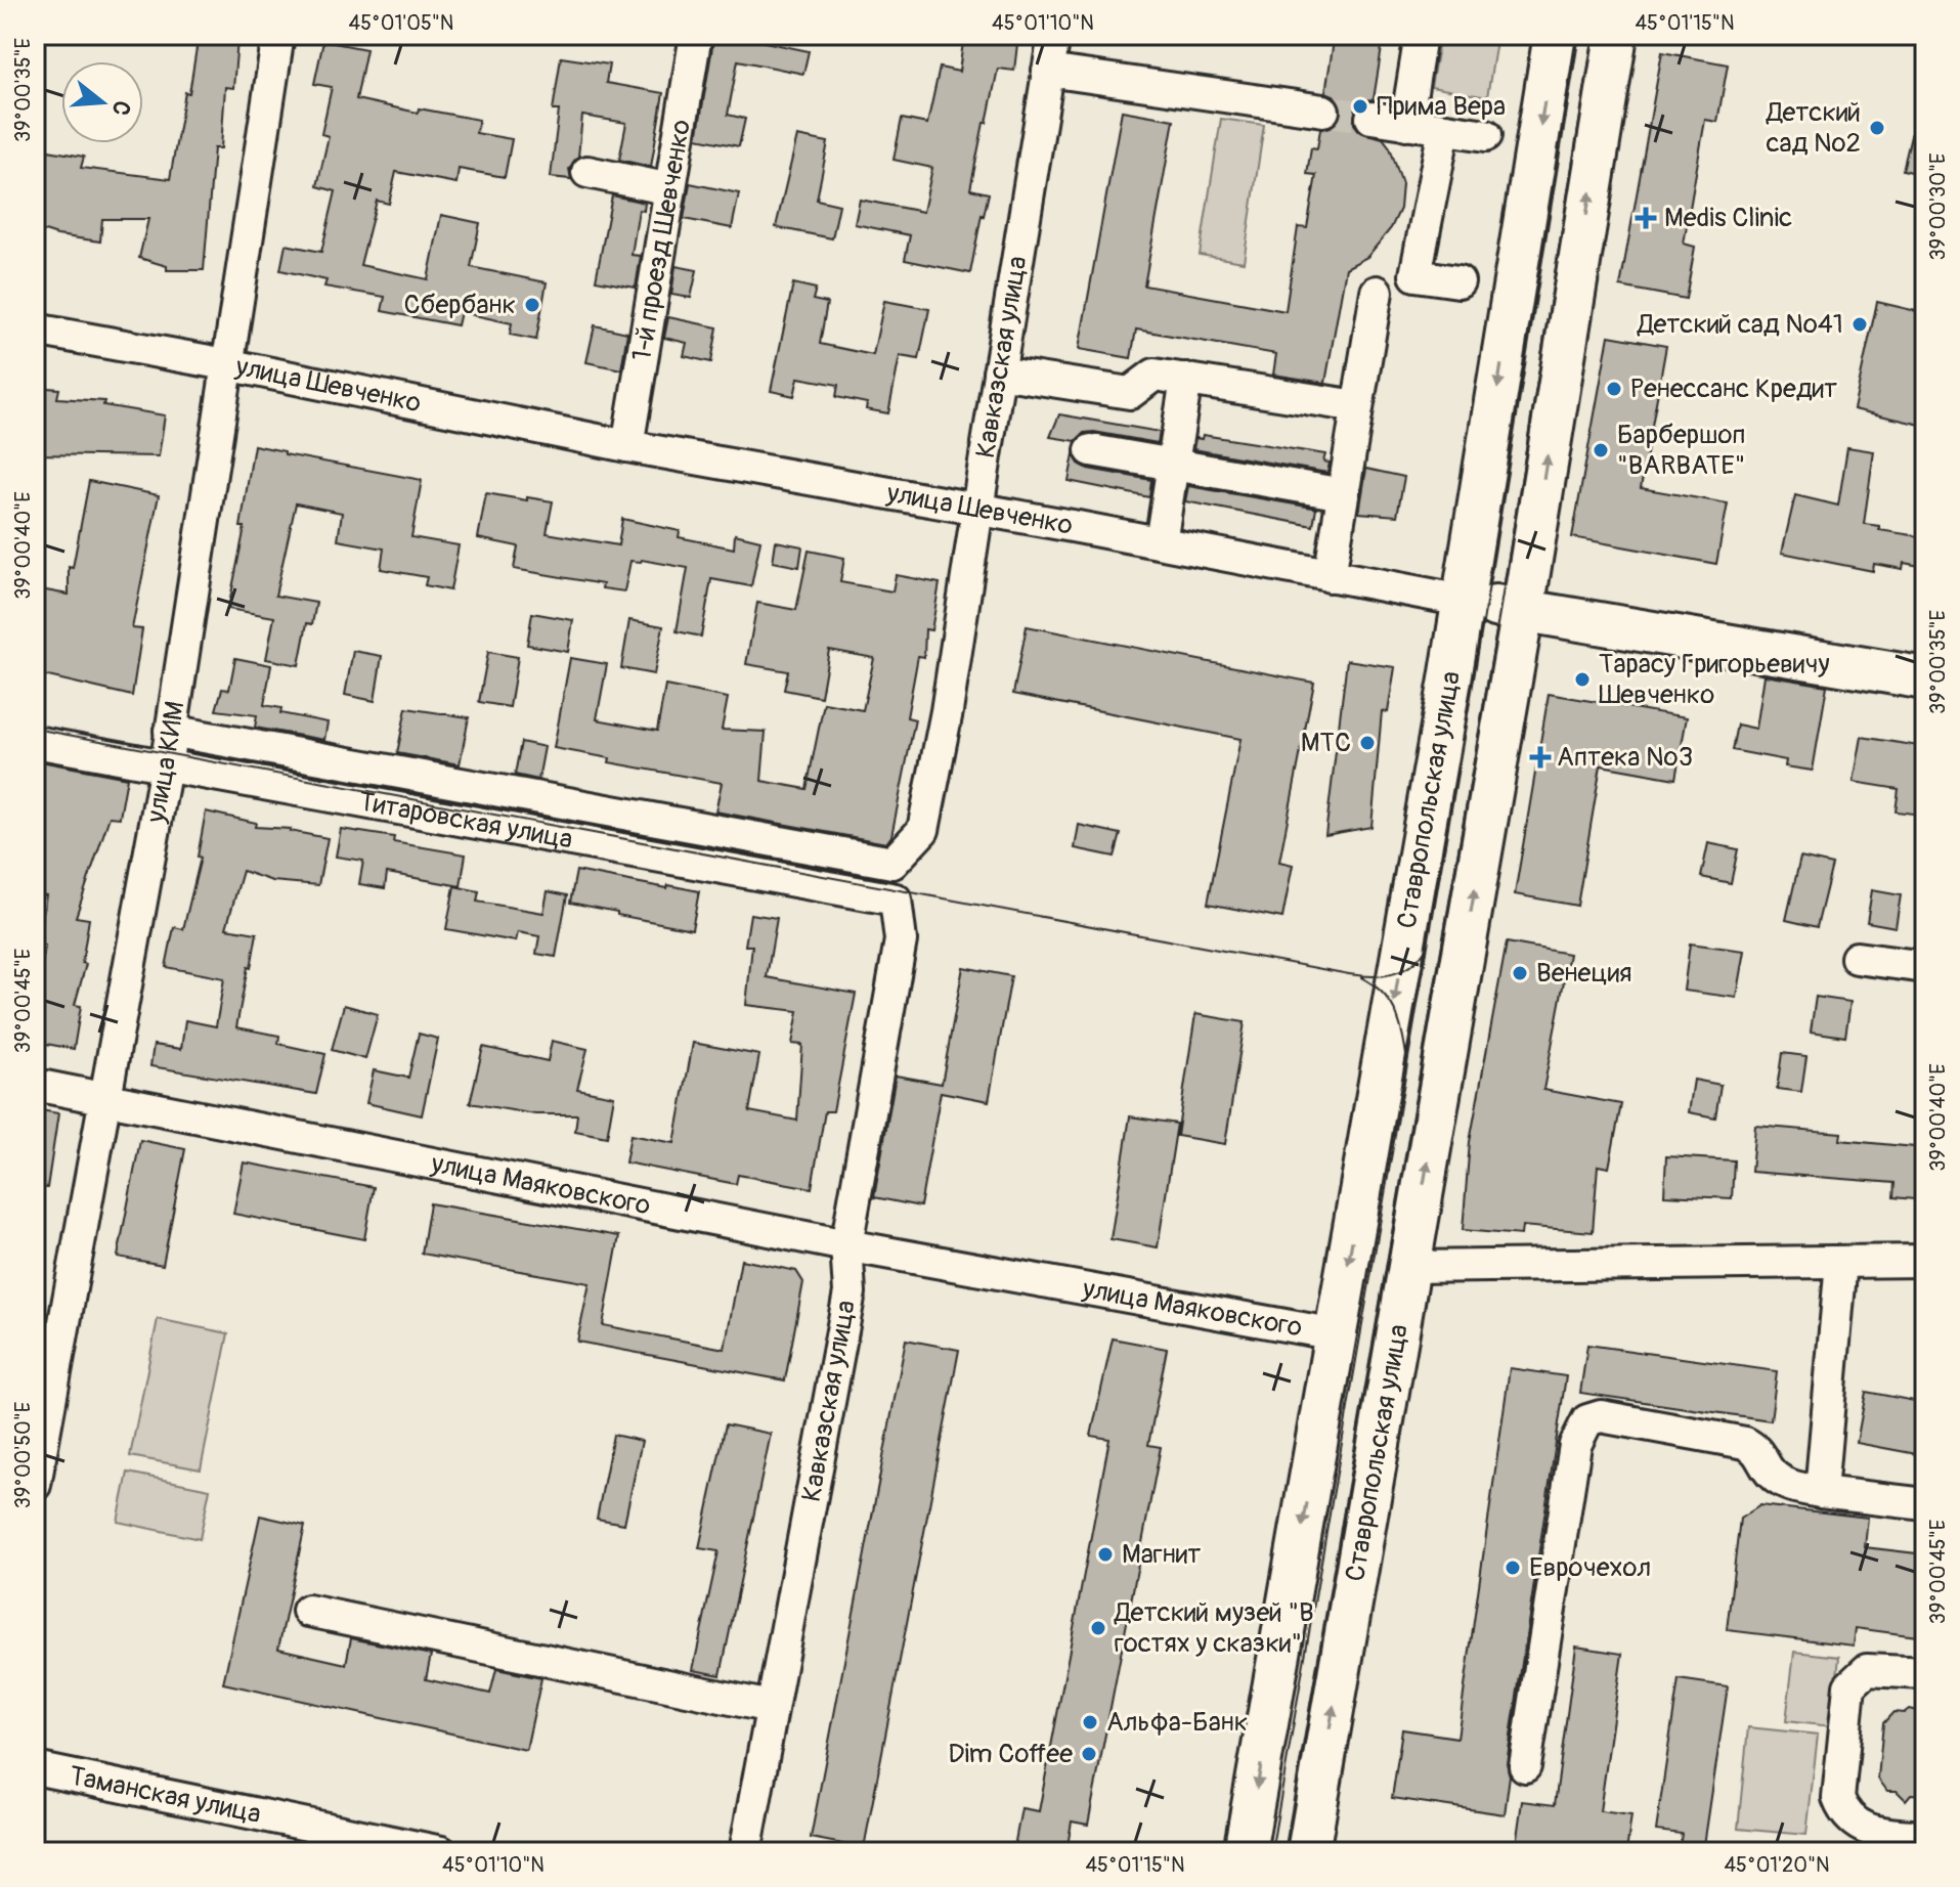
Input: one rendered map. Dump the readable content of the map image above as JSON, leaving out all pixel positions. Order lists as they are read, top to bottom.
{
  "streets": {
    "main road": ["улица Шевченко", "Ставропольская улица"],
    "street": [
      "1-й проезд Шевченко",
      "Кавказская улица",
      "улица КИМ",
      "Титаровская улица",
      "улица Маяковского",
      "Таманская улица"
    ]
  },
  "crossings": [
    ["1-й проезд Шевченко", "улица Шевченко"],
    ["Кавказская улица", "улица Шевченко"],
    ["Кавказская улица", "Титаровская улица"],
    ["Кавказская улица", "улица Маяковского"],
    ["улица Шевченко", "улица КИМ"],
    ["улица Шевченко", "Ставропольская улица"],
    ["улица КИМ", "Титаровская улица"],
    ["улица КИМ", "улица Маяковского"],
    ["Ставропольская улица", "улица Маяковского"]
  ],
  "places": {
    "other": [
      "Прима Вера",
      "Детский сад №2",
      "Сбербанк",
      "Детский сад №41",
      "Ренессанс Кредит",
      "Барбершоп \"BARBATE\"",
      "Тарасу Григорьевичу Шевченко",
      "МТС",
      "Венеция",
      "Магнит",
      "Еврочехол",
      "Детский музей \"В гостях у сказки\"",
      "Альфа-Банк",
      "Dim Coffee"
    ],
    "health": ["Medis Clinic", "Аптека №3"]
  },
  "north": "right",
  "coordinates": [
    "45°01'05\"N",
    "45°01'10\"N",
    "45°01'15\"N",
    "39°00'35\"E",
    "39°00'30\"E",
    "39°00'40\"E",
    "39°00'45\"E",
    "39°00'50\"E",
    "45°01'20\"N"
  ]
}
